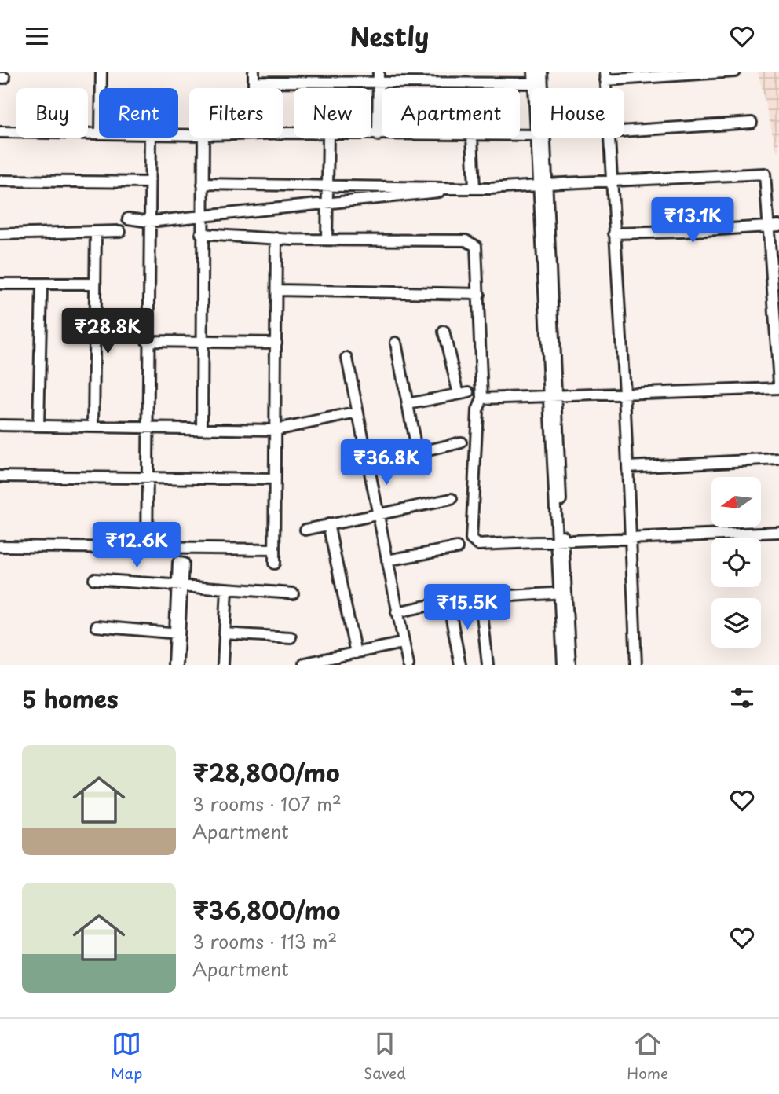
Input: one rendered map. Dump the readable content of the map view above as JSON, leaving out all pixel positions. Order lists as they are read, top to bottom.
{
  "north": "left",
  "page": {
    "header": "Nestly",
    "chip": [
      "Buy",
      "Rent",
      "Filters",
      "New",
      "Apartment",
      "House"
    ],
    "price": [
      "₹13.1K",
      "₹28.8K",
      "₹36.8K",
      "₹12.6K",
      "₹15.5K"
    ],
    "heading": "5 homes",
    "list": [
      {
        "name": "₹28,800/mo",
        "note": "3 rooms · 107 m² · Apartment"
      },
      {
        "name": "₹36,800/mo",
        "note": "3 rooms · 113 m² · Apartment"
      }
    ],
    "tabs": ["Map", "Saved", "Home"]
  }
}
